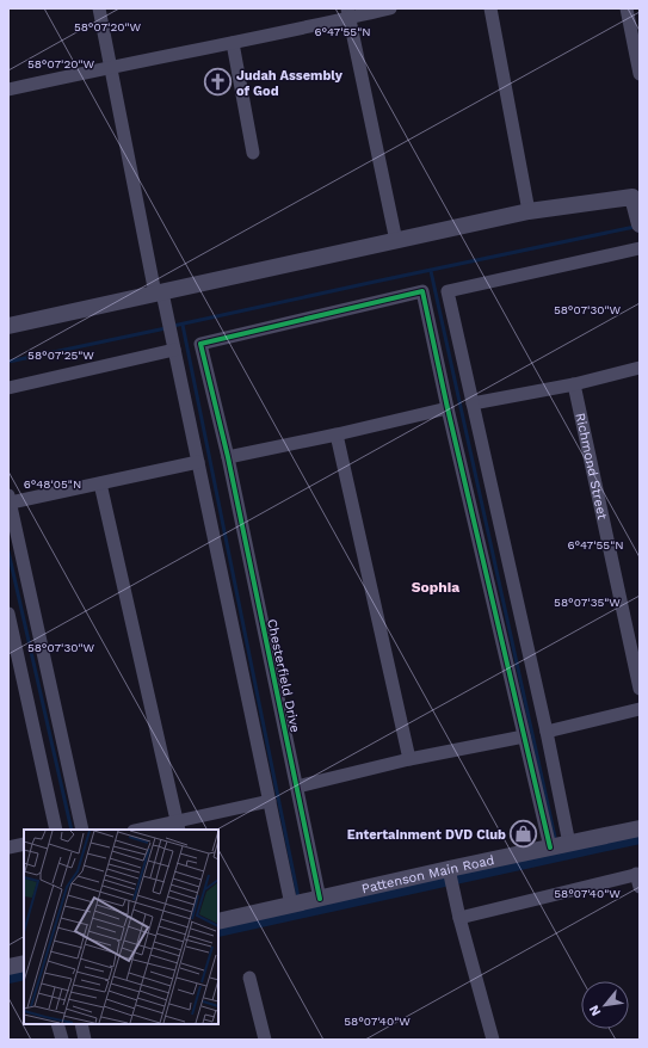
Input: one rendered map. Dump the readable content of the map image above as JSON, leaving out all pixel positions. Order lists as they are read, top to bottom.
{
  "streets": {
    "street": ["Richmond Street", "Chesterfield Drive", "Pattenson Main Road"]
  },
  "crossings": [
    ["Chesterfield Drive", "Pattenson Main Road"]
  ],
  "districts": ["Sophia"],
  "places": {
    "church": ["Judah Assembly of God"],
    "shop": ["Entertainment DVD Club"]
  },
  "north": "bottom left",
  "coordinates": [
    "58°07'20\"W",
    "6°47'55\"N",
    "58°07'30\"W",
    "58°07'25\"W",
    "6°48'05\"N",
    "58°07'35\"W",
    "58°07'40\"W"
  ]
}
